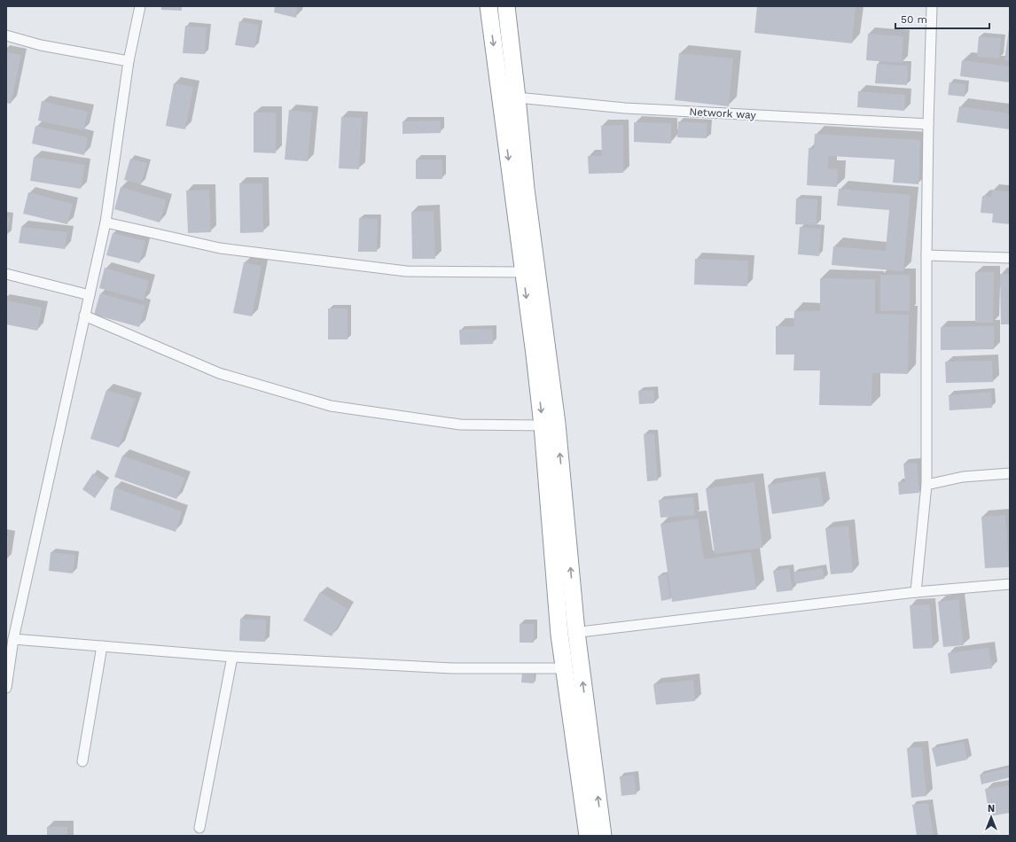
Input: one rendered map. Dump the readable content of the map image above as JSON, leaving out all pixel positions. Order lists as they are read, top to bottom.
{
  "streets": {
    "street": ["Network way"]
  },
  "scale_bar": "50 m",
  "north": "top"
}
